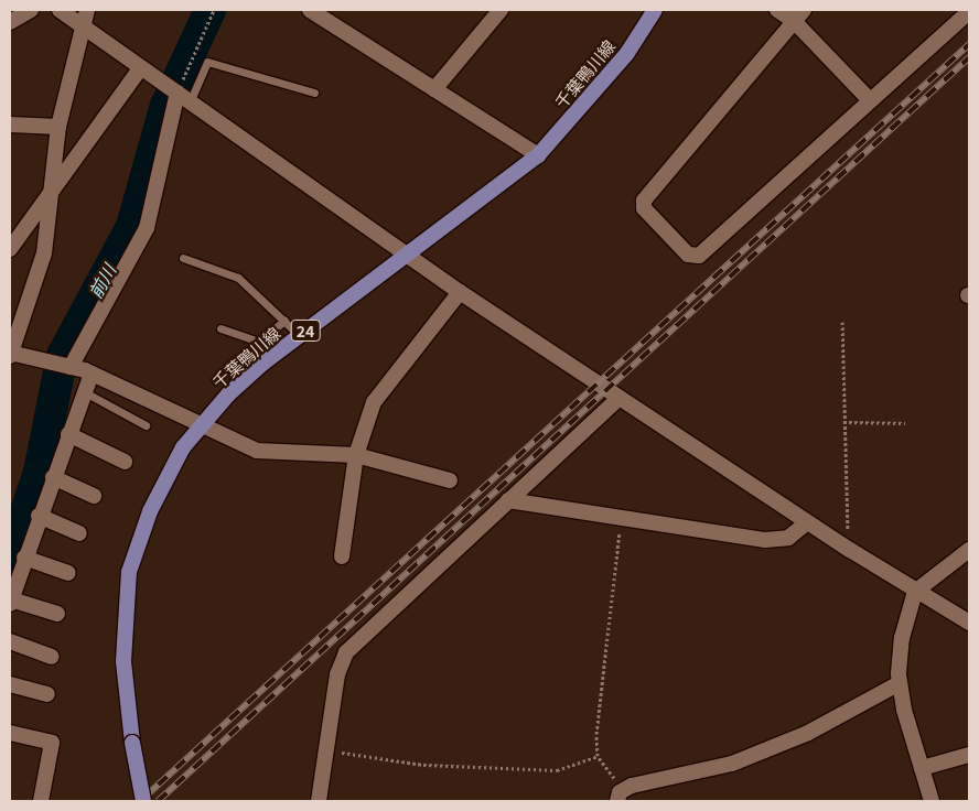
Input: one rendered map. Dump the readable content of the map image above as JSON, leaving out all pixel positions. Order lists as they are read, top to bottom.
{
  "streets": {
    "main road": ["千葉鴨川線", "24"]
  },
  "water": ["前川"]
}
